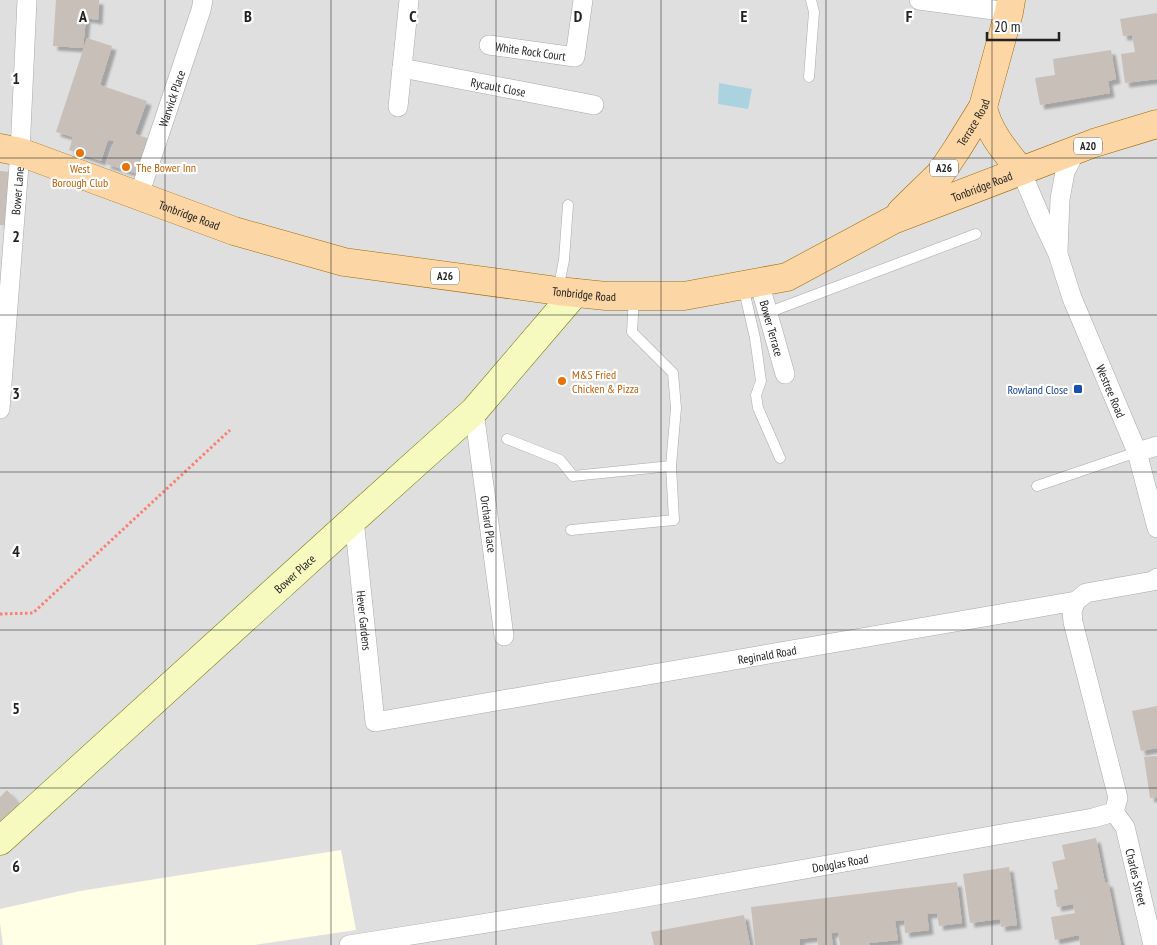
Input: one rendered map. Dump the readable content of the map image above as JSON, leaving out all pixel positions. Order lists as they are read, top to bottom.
{
  "streets": {
    "main road": [
      "Terrace Road",
      "A20",
      "A26",
      "Tonbridge Road",
      "Westree Road"
    ],
    "street": [
      "White Rock Court",
      "Rycault Close",
      "Warwick Place",
      "Bower Lane",
      "Bower Terrace",
      "Orchard Place",
      "Bower Place",
      "Hever Gardens",
      "Reginald Road",
      "Douglas Road",
      "Charles Street"
    ]
  },
  "crossings": [
    ["Warwick Place", "Tonbridge Road"],
    ["Terrace Road", "Tonbridge Road"],
    ["Terrace Road", "Westree Road"],
    ["Tonbridge Road", "Bower Lane"],
    ["Tonbridge Road", "Bower Terrace"],
    ["Tonbridge Road", "Westree Road"],
    ["Tonbridge Road", "Bower Place"],
    ["Orchard Place", "Bower Place"],
    ["Bower Place", "Hever Gardens"],
    ["Hever Gardens", "Reginald Road"],
    ["Douglas Road", "Charles Street"]
  ],
  "places": {
    "other": ["West Borough Club", "The Bower Inn", "M&S Fried Chicken & Pizza"],
    "transit": ["Rowland Close"]
  },
  "scale_bar": "20 m",
  "grid": {
    "columns": [
      "A",
      "B",
      "C",
      "D",
      "E",
      "F"
    ],
    "rows": [
      "1",
      "2",
      "3",
      "4",
      "5",
      "6"
    ]
  }
}
